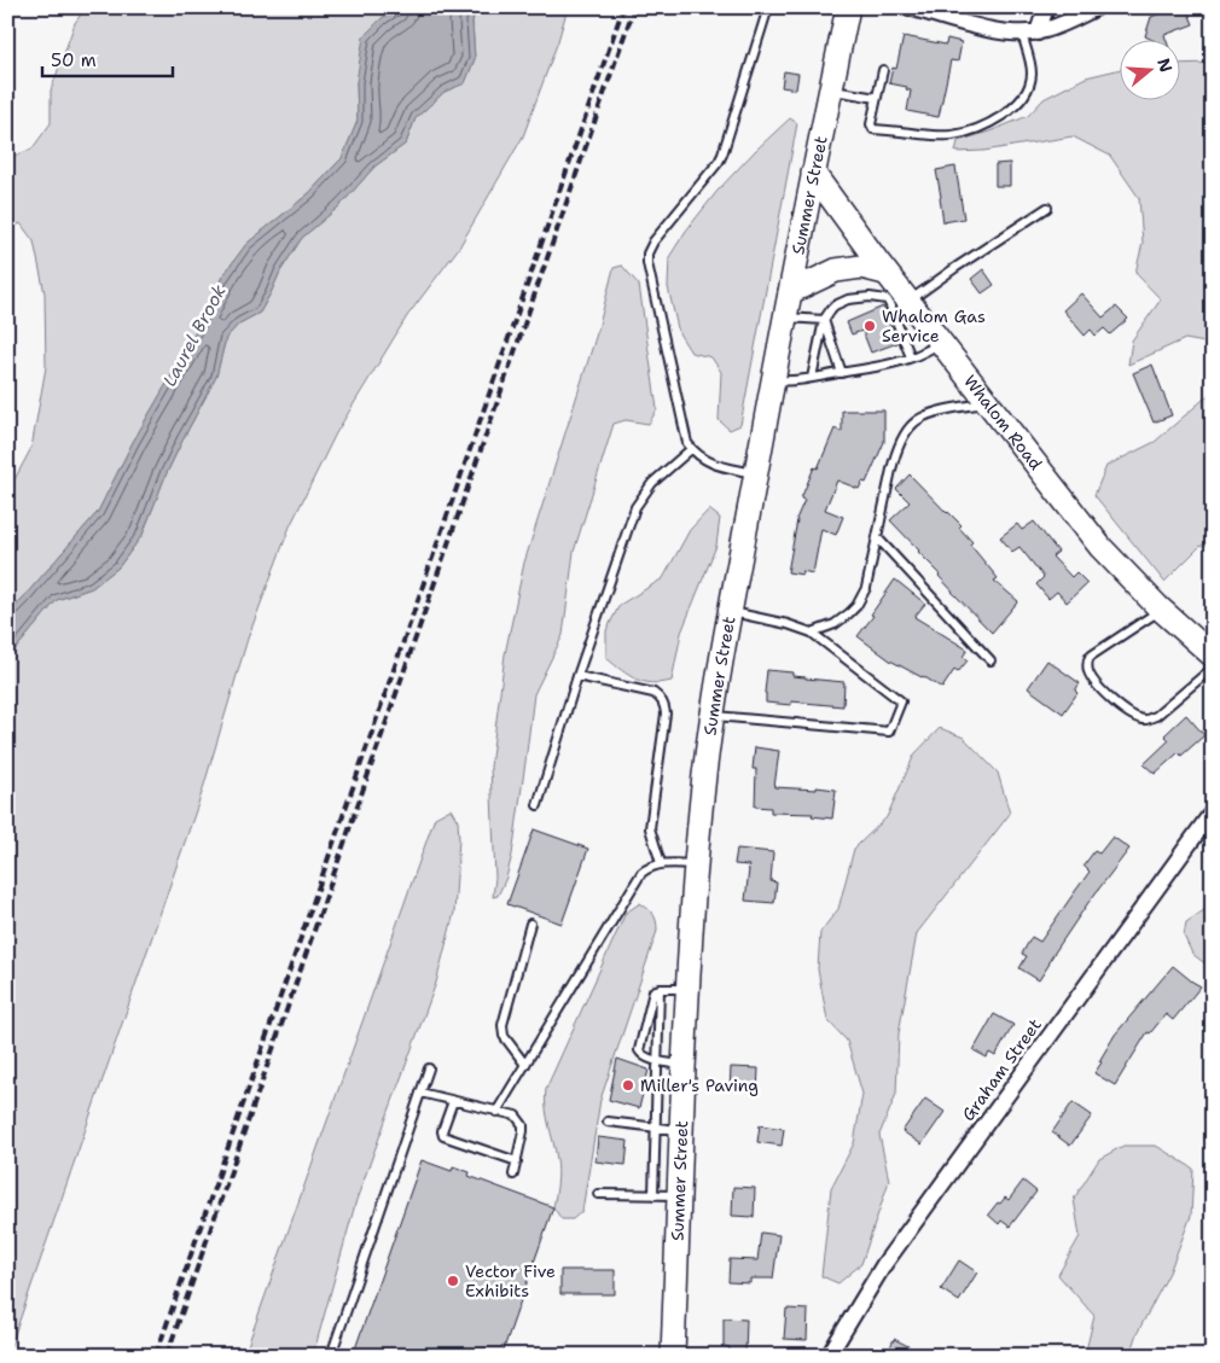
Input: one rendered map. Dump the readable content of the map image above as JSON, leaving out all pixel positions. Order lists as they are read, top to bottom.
{
  "streets": {
    "main road": ["Summer Street", "Whalom Road"],
    "street": ["Graham Street"]
  },
  "crossings": [
    ["Summer Street", "Whalom Road"]
  ],
  "water": ["Laurel Brook"],
  "places": ["Whalom Gas Service", "Miller's Paving", "Vector Five Exhibits"],
  "scale_bar": "50 m",
  "north": "right"
}
